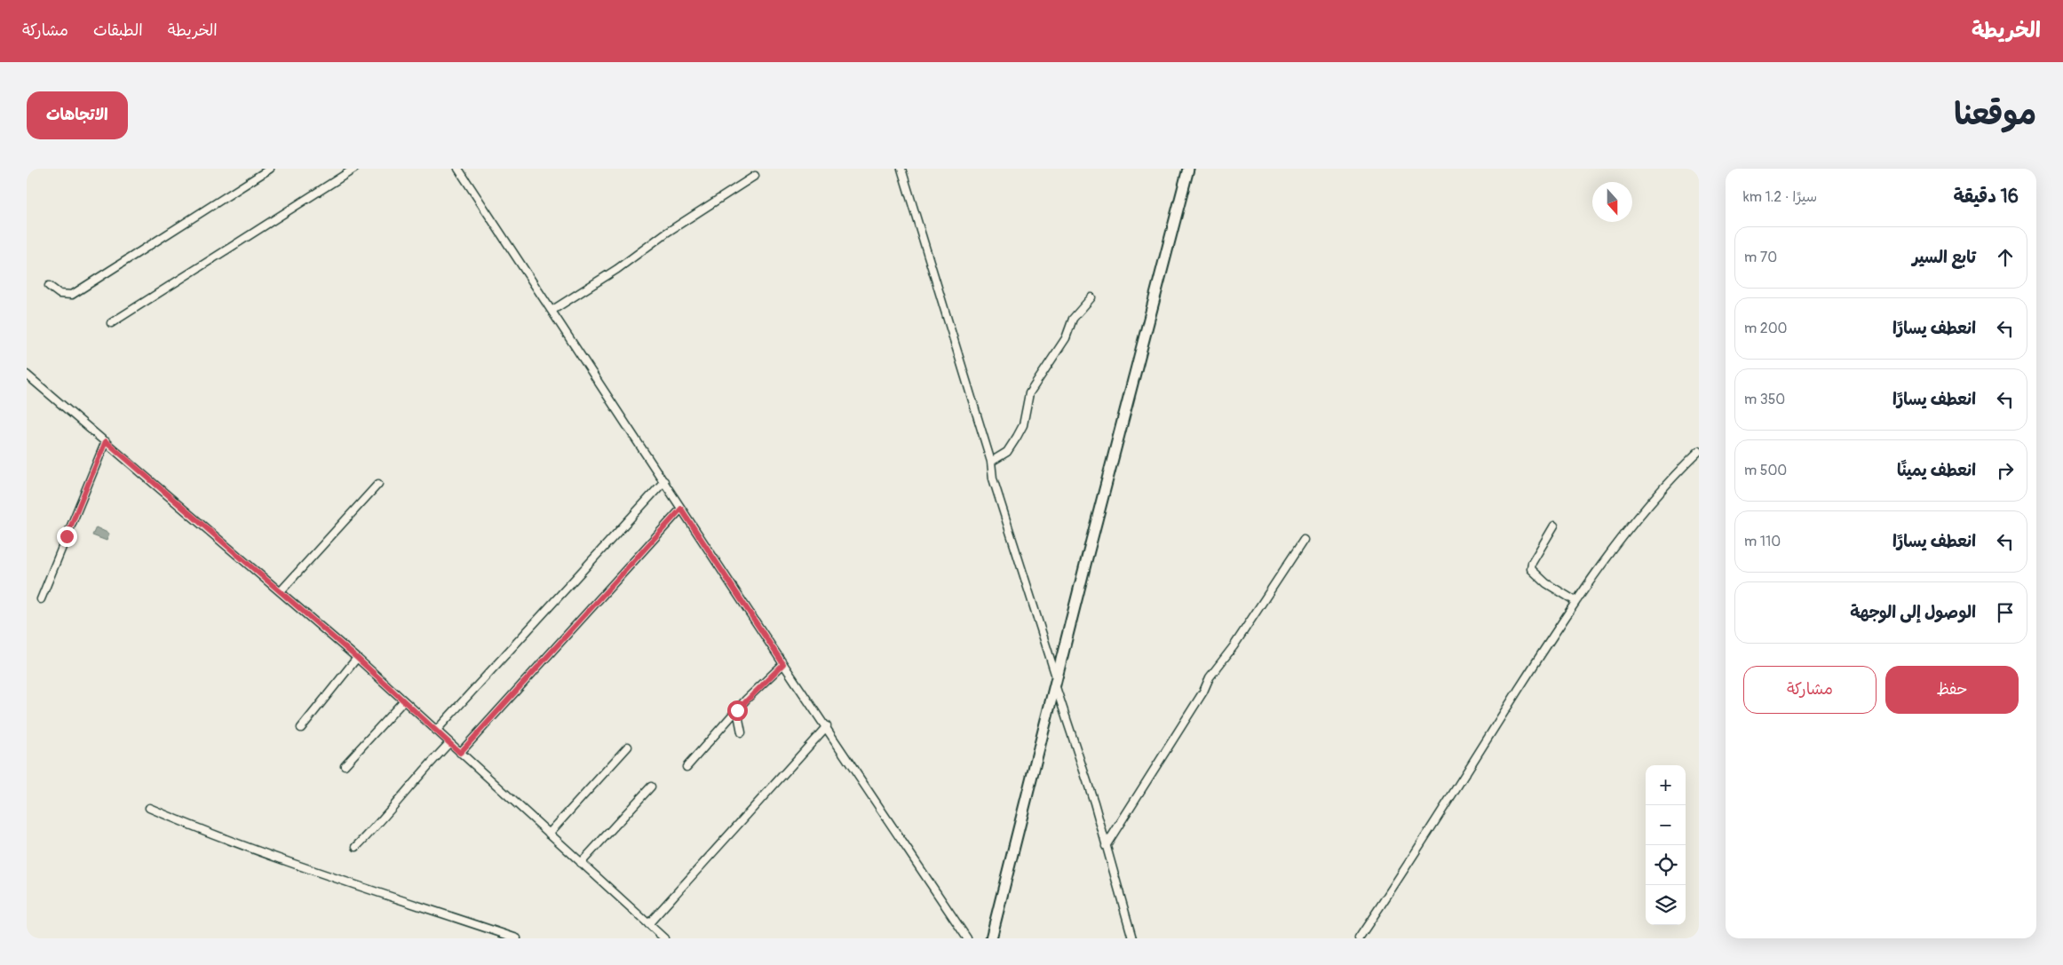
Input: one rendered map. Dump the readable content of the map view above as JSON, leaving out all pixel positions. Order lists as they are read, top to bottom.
{
  "north": "bottom",
  "page": {
    "header": "الخريطة",
    "nav": ["الخريطة", "الطبقات", "مشاركة"],
    "title": "موقعنا",
    "buttons": [
      "الاتجاهات",
      ["حفظ", "مشاركة"]
    ],
    "heading": ["16 دقيقة", "سيرًا · 1.2 km"],
    "list": [
      ["تابع السير", "70 m"],
      ["انعطف يسارًا", "200 m"],
      ["انعطف يسارًا", "350 m"],
      ["انعطف يمينًا", "500 m"],
      ["انعطف يسارًا", "110 m"],
      "الوصول إلى الوجهة"
    ],
    "map_buttons": ["+", "−"]
  }
}
